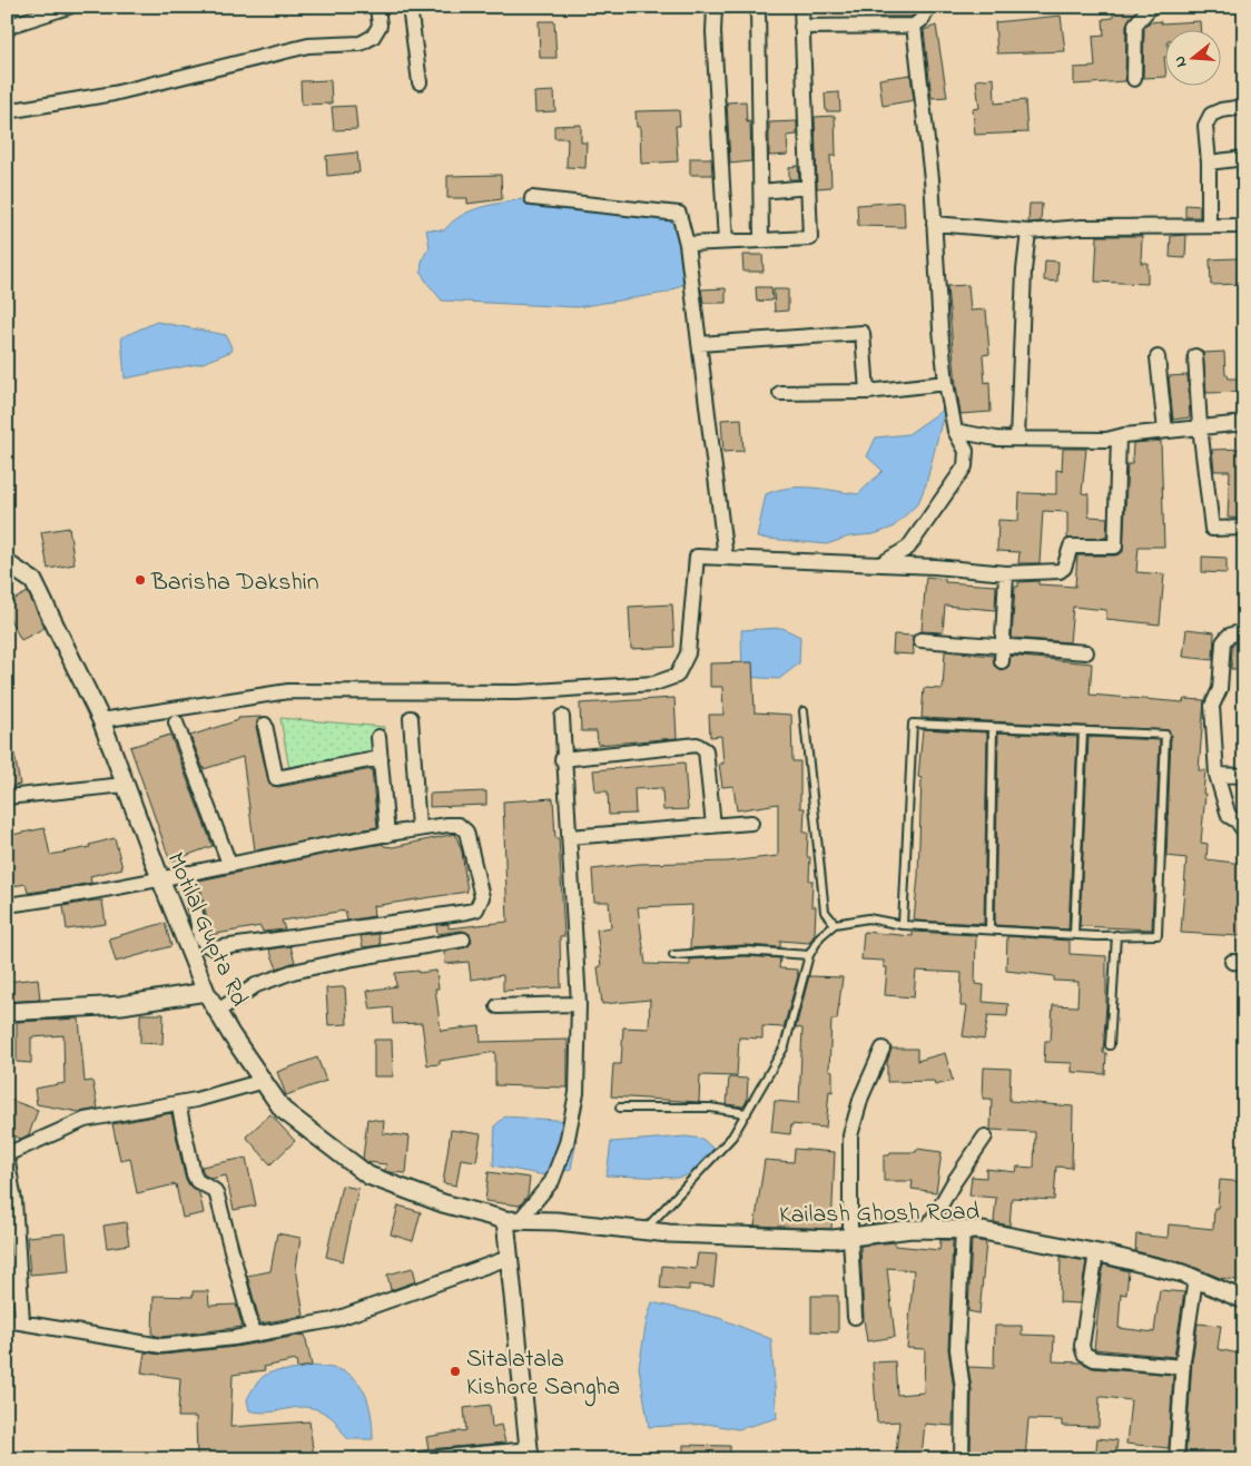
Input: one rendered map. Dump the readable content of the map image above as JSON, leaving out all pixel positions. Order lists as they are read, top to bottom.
{
  "streets": {
    "street": ["Motilal Gupta Rd", "Kailash Ghosh Road"]
  },
  "crossings": [
    ["Motilal Gupta Rd", "Kailash Ghosh Road"]
  ],
  "places": ["Barisha Dakshin", "Sitalatala Kishore Sangha"],
  "north": "left"
}
